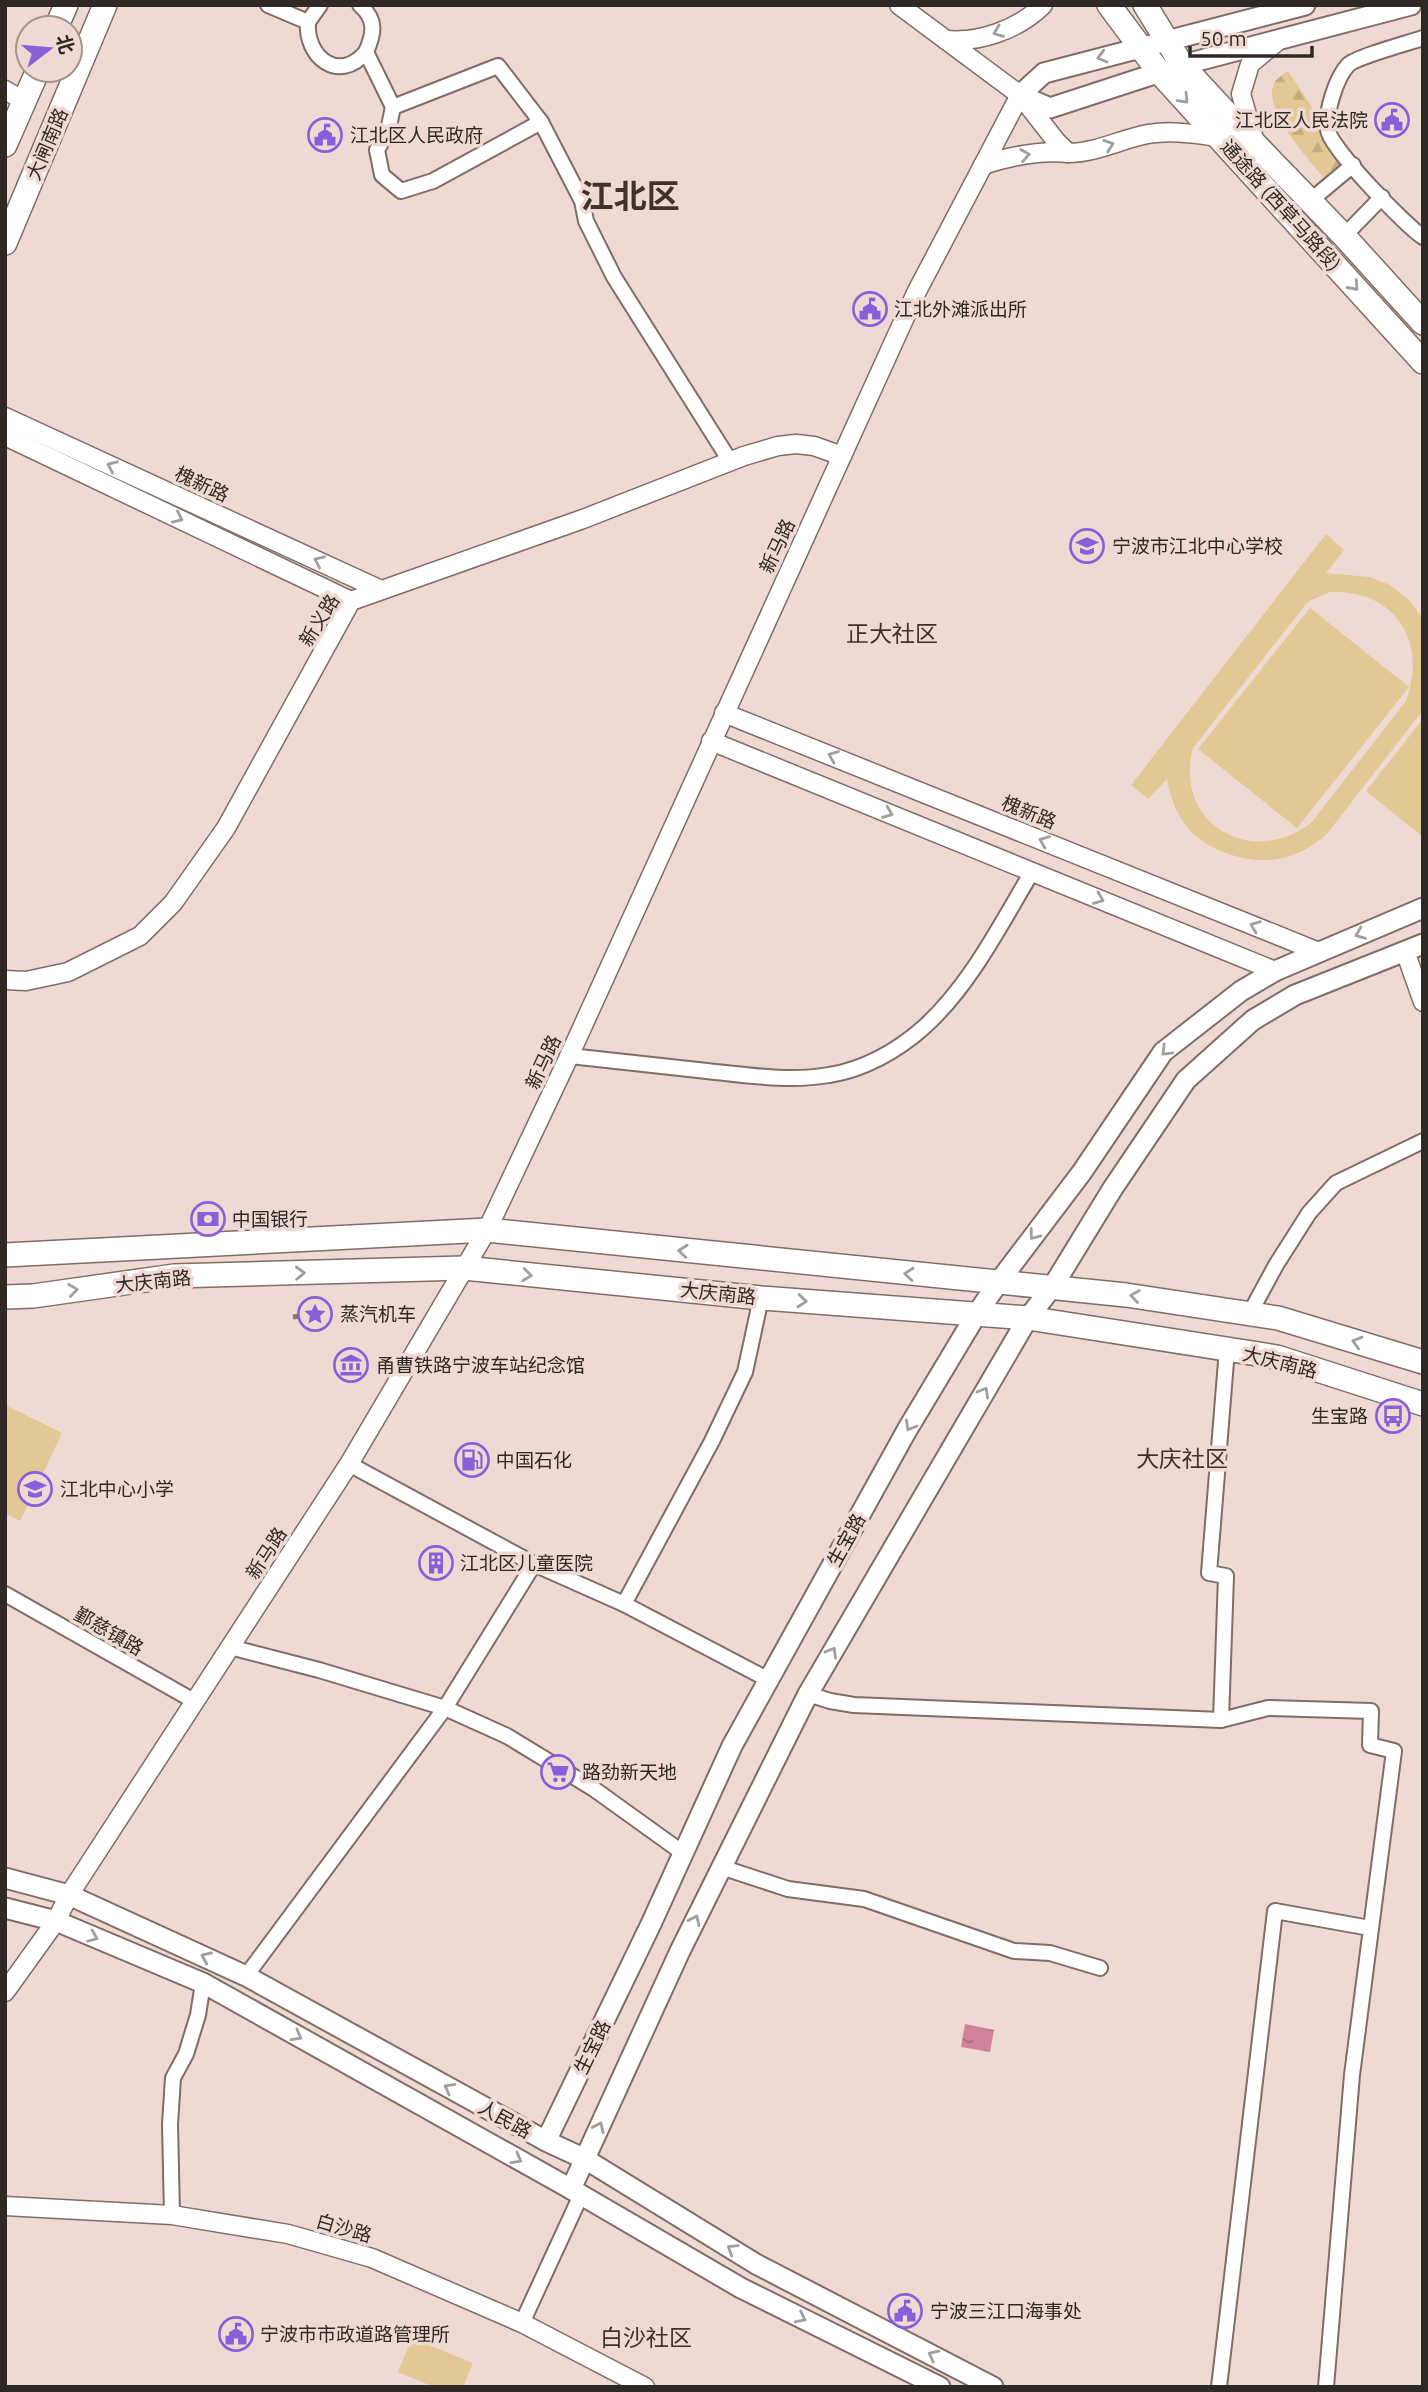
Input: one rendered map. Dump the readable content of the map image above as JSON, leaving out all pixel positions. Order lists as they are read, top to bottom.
{
  "streets": {
    "main road": [
      "大闸南路",
      "通途路 (西草马路段)",
      "大庆南路",
      "生宝路",
      "人民路"
    ],
    "street": [
      "槐新路",
      "新马路",
      "新义路",
      "鄞慈镇路",
      "白沙路"
    ]
  },
  "crossings": [
    ["槐新路", "新马路"],
    ["槐新路", "新义路"],
    ["槐新路", "生宝路"],
    ["新马路", "新义路"],
    ["新马路", "大庆南路"],
    ["新马路", "鄞慈镇路"],
    ["新马路", "人民路"],
    ["大庆南路", "生宝路"],
    ["生宝路", "人民路"]
  ],
  "districts": [
    "江北区",
    "正大社区",
    "大庆社区",
    "白沙社区"
  ],
  "places": {
    "public building": [
      "江北区人民法院",
      "江北区人民政府",
      "江北外滩派出所",
      "宁波三江口海事处",
      "宁波市市政道路管理所"
    ],
    "school or university": ["宁波市江北中心学校", "江北中心小学"],
    "bank": ["中国银行"],
    "place": ["蒸汽机车"],
    "museum": ["甬曹铁路宁波车站纪念馆"],
    "bus stop": ["生宝路"],
    "fuel station": ["中国石化"],
    "building": ["江北区儿童医院"],
    "supermarket": ["路劲新天地"]
  },
  "scale_bar": "50 m",
  "north": "right"
}
